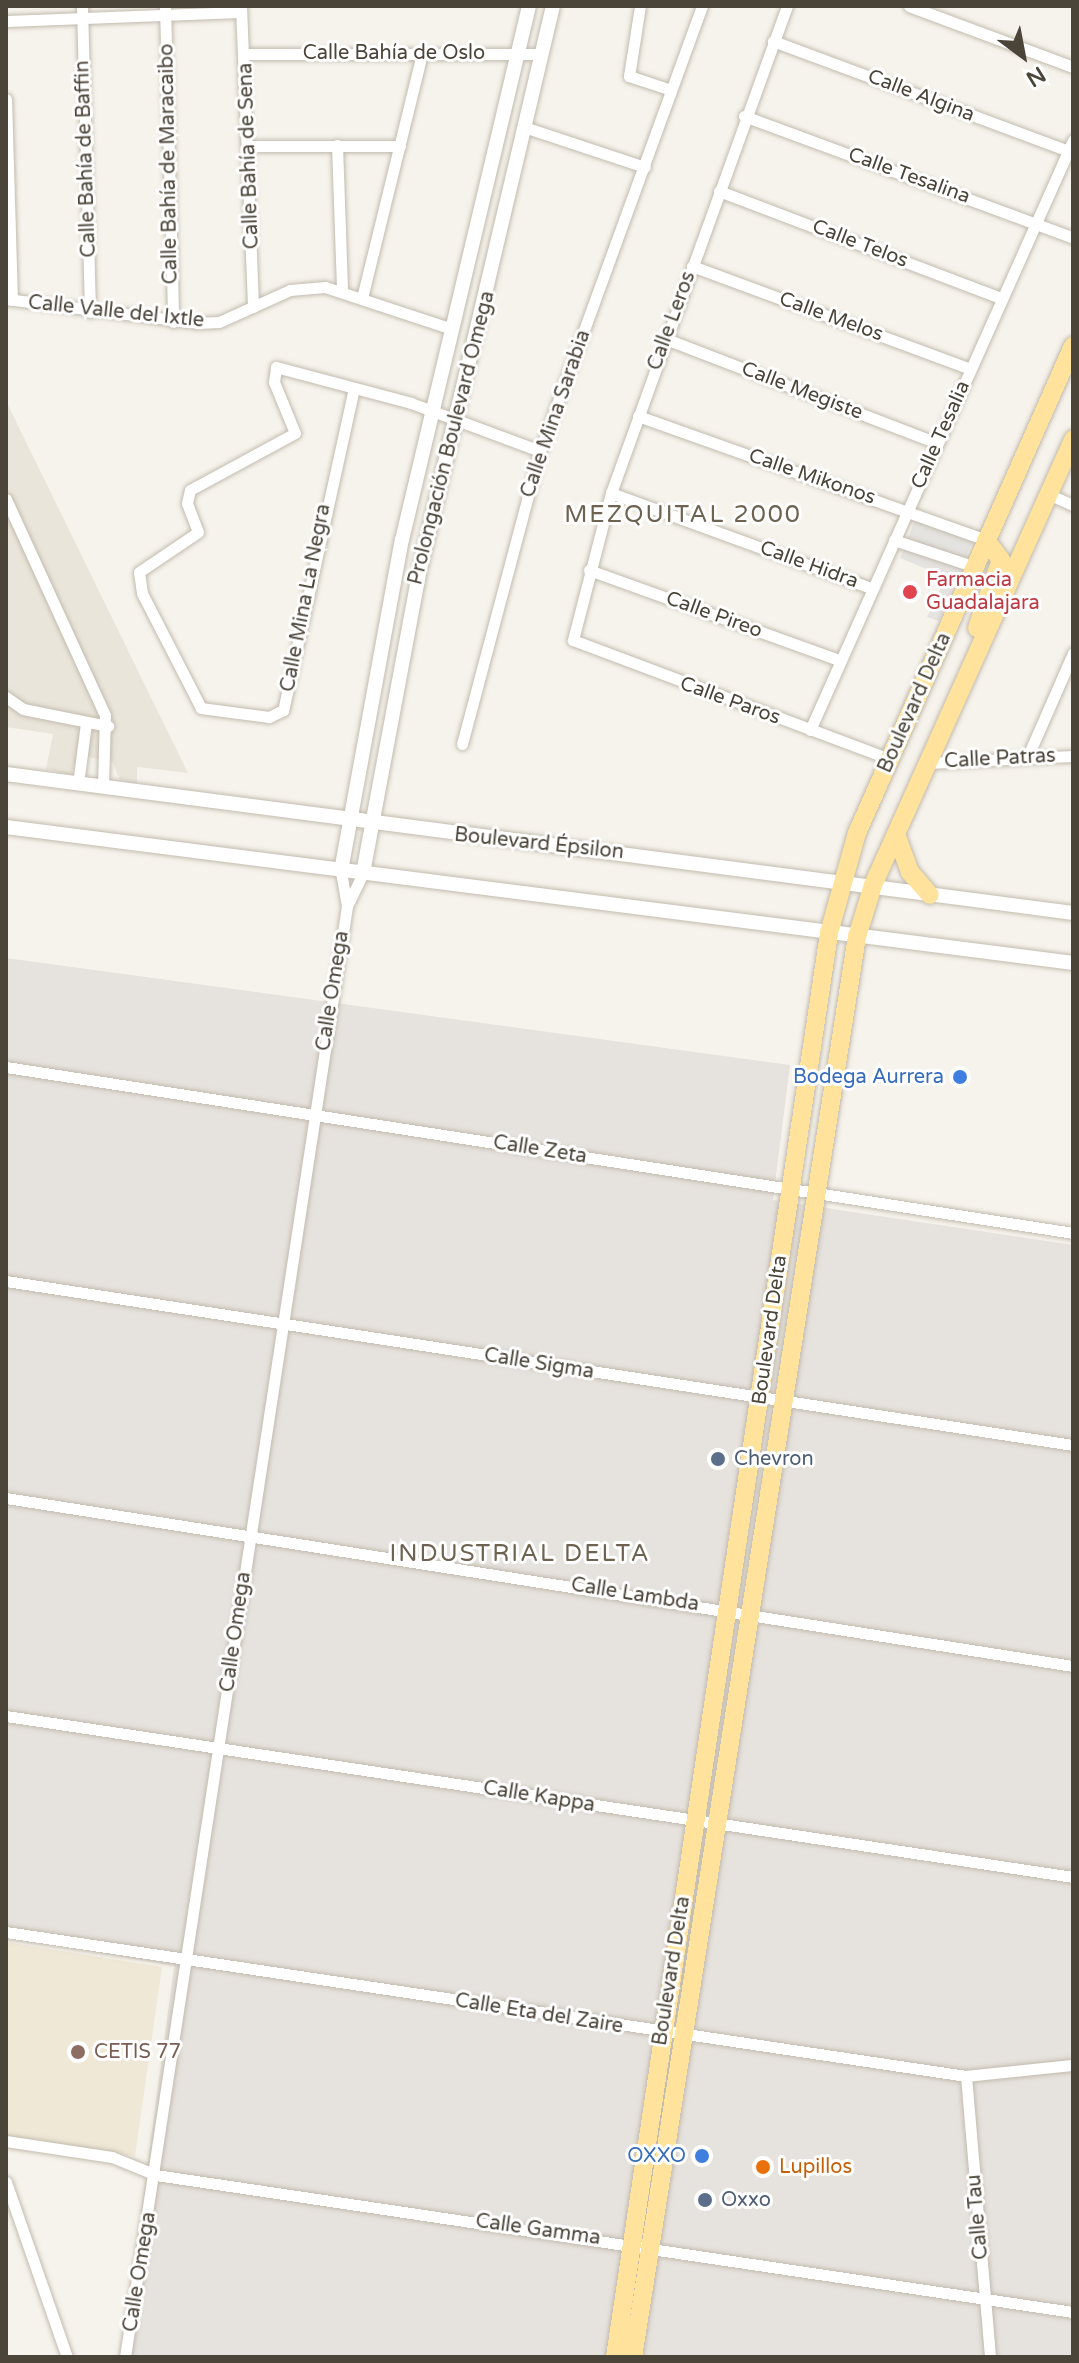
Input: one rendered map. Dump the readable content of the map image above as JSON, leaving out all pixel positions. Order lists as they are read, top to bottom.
{
  "streets": {
    "main road": ["Boulevard Delta"],
    "street": [
      "Calle Bahía de Oslo",
      "Calle Algina",
      "Calle Bahía de Sena",
      "Calle Bahía de Baffin",
      "Calle Bahía de Maracaibo",
      "Calle Tesalina",
      "Calle Telos",
      "Calle Valle del Ixtle",
      "Calle Melos",
      "Calle Leros",
      "Calle Megiste",
      "Calle Mina Sarabia",
      "Calle Tesalia",
      "Prolongación Boulevard Omega",
      "Calle Mikonos",
      "Calle Hidra",
      "Calle Mina La Negra",
      "Calle Pireo",
      "Calle Paros",
      "Calle Patras",
      "Boulevard Épsilon",
      "Calle Omega",
      "Calle Zeta",
      "Calle Sigma",
      "Calle Lambda",
      "Calle Kappa",
      "Calle Eta del Zaire",
      "Calle Tau",
      "Calle Gamma"
    ]
  },
  "crossings": [
    ["Calle Bahía de Oslo", "Calle Bahía de Sena"],
    ["Calle Bahía de Oslo", "Prolongación Boulevard Omega"],
    ["Calle Algina", "Calle Leros"],
    ["Calle Algina", "Calle Tesalia"],
    ["Calle Bahía de Sena", "Calle Valle del Ixtle"],
    ["Calle Bahía de Baffin", "Calle Valle del Ixtle"],
    ["Calle Bahía de Maracaibo", "Calle Valle del Ixtle"],
    ["Calle Tesalina", "Calle Leros"],
    ["Calle Tesalina", "Calle Tesalia"],
    ["Calle Telos", "Calle Leros"],
    ["Calle Telos", "Calle Tesalia"],
    ["Calle Valle del Ixtle", "Prolongación Boulevard Omega"],
    ["Calle Melos", "Calle Leros"],
    ["Calle Melos", "Calle Tesalia"],
    ["Calle Leros", "Calle Megiste"],
    ["Calle Leros", "Calle Mikonos"],
    ["Calle Leros", "Calle Hidra"],
    ["Calle Leros", "Calle Pireo"],
    ["Calle Leros", "Calle Paros"],
    ["Calle Megiste", "Calle Tesalia"],
    ["Calle Mina Sarabia", "Calle Mina La Negra"],
    ["Calle Tesalia", "Calle Mikonos"],
    ["Calle Tesalia", "Calle Hidra"],
    ["Calle Tesalia", "Calle Pireo"],
    ["Calle Tesalia", "Calle Paros"],
    ["Prolongación Boulevard Omega", "Calle Mina La Negra"],
    ["Prolongación Boulevard Omega", "Boulevard Épsilon"],
    ["Prolongación Boulevard Omega", "Calle Omega"],
    ["Calle Mikonos", "Boulevard Delta"],
    ["Calle Paros", "Boulevard Delta"],
    ["Boulevard Delta", "Calle Patras"],
    ["Boulevard Delta", "Boulevard Épsilon"],
    ["Boulevard Delta", "Calle Zeta"],
    ["Boulevard Delta", "Calle Sigma"],
    ["Boulevard Delta", "Calle Lambda"],
    ["Boulevard Delta", "Calle Kappa"],
    ["Boulevard Delta", "Calle Eta del Zaire"],
    ["Boulevard Delta", "Calle Gamma"],
    ["Calle Omega", "Calle Zeta"],
    ["Calle Omega", "Calle Sigma"],
    ["Calle Omega", "Calle Lambda"],
    ["Calle Omega", "Calle Kappa"],
    ["Calle Omega", "Calle Eta del Zaire"],
    ["Calle Omega", "Calle Gamma"],
    ["Calle Eta del Zaire", "Calle Tau"],
    ["Calle Tau", "Calle Gamma"]
  ],
  "districts": ["MEZQUITAL 2000", "INDUSTRIAL DELTA"],
  "places": [
    "Farmacia Guadalajara",
    "Bodega Aurrera",
    "Chevron",
    "CETIS 77",
    "OXXO",
    "Lupillos",
    "Oxxo"
  ],
  "north": "bottom right"
}
